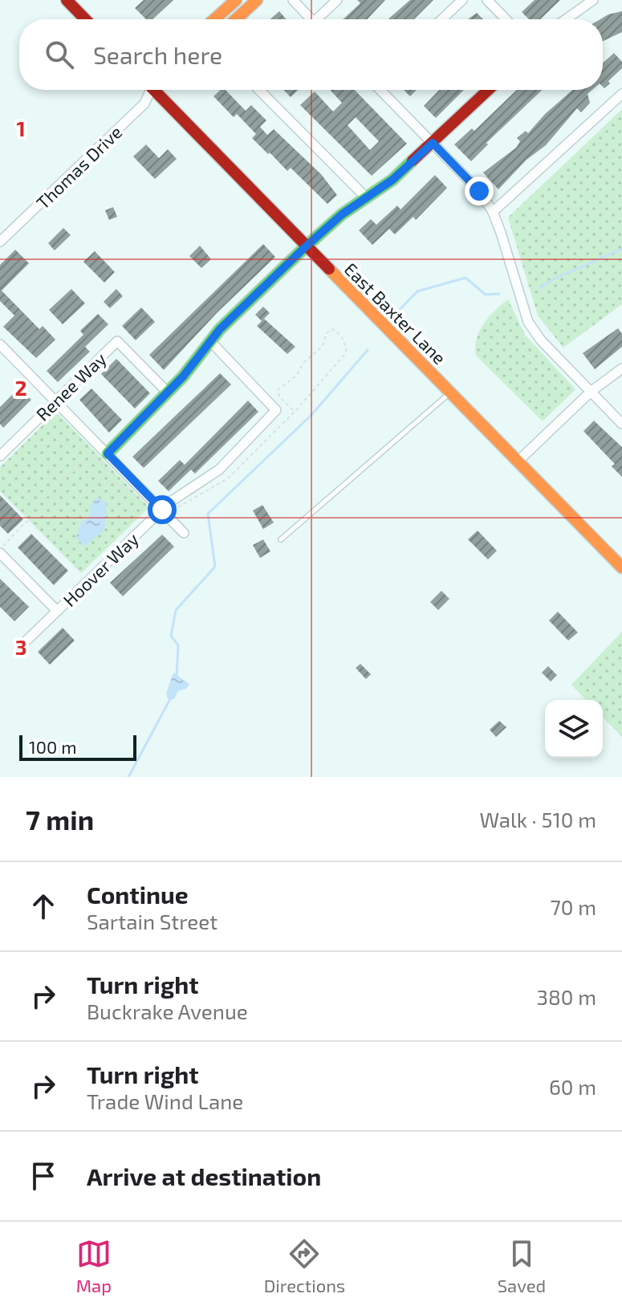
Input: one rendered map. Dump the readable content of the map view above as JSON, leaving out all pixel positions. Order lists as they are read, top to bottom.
{
  "streets": {
    "main road": ["East Baxter Lane"],
    "street": ["Thomas Drive", "Renee Way", "Hoover Way"]
  },
  "scale_bar": "100 m",
  "page": {
    "search": "Search here",
    "scale": "100 m",
    "heading": ["7 min", "Walk · 510 m"],
    "list": [
      ["Continue", "Sartain Street", "70 m"],
      ["Turn right", "Buckrake Avenue", "380 m"],
      ["Turn right", "Trade Wind Lane", "60 m"],
      "Arrive at destination"
    ],
    "nav": ["Map", "Directions", "Saved"]
  },
  "grid": {
    "rows": ["1", "2", "3"]
  }
}
